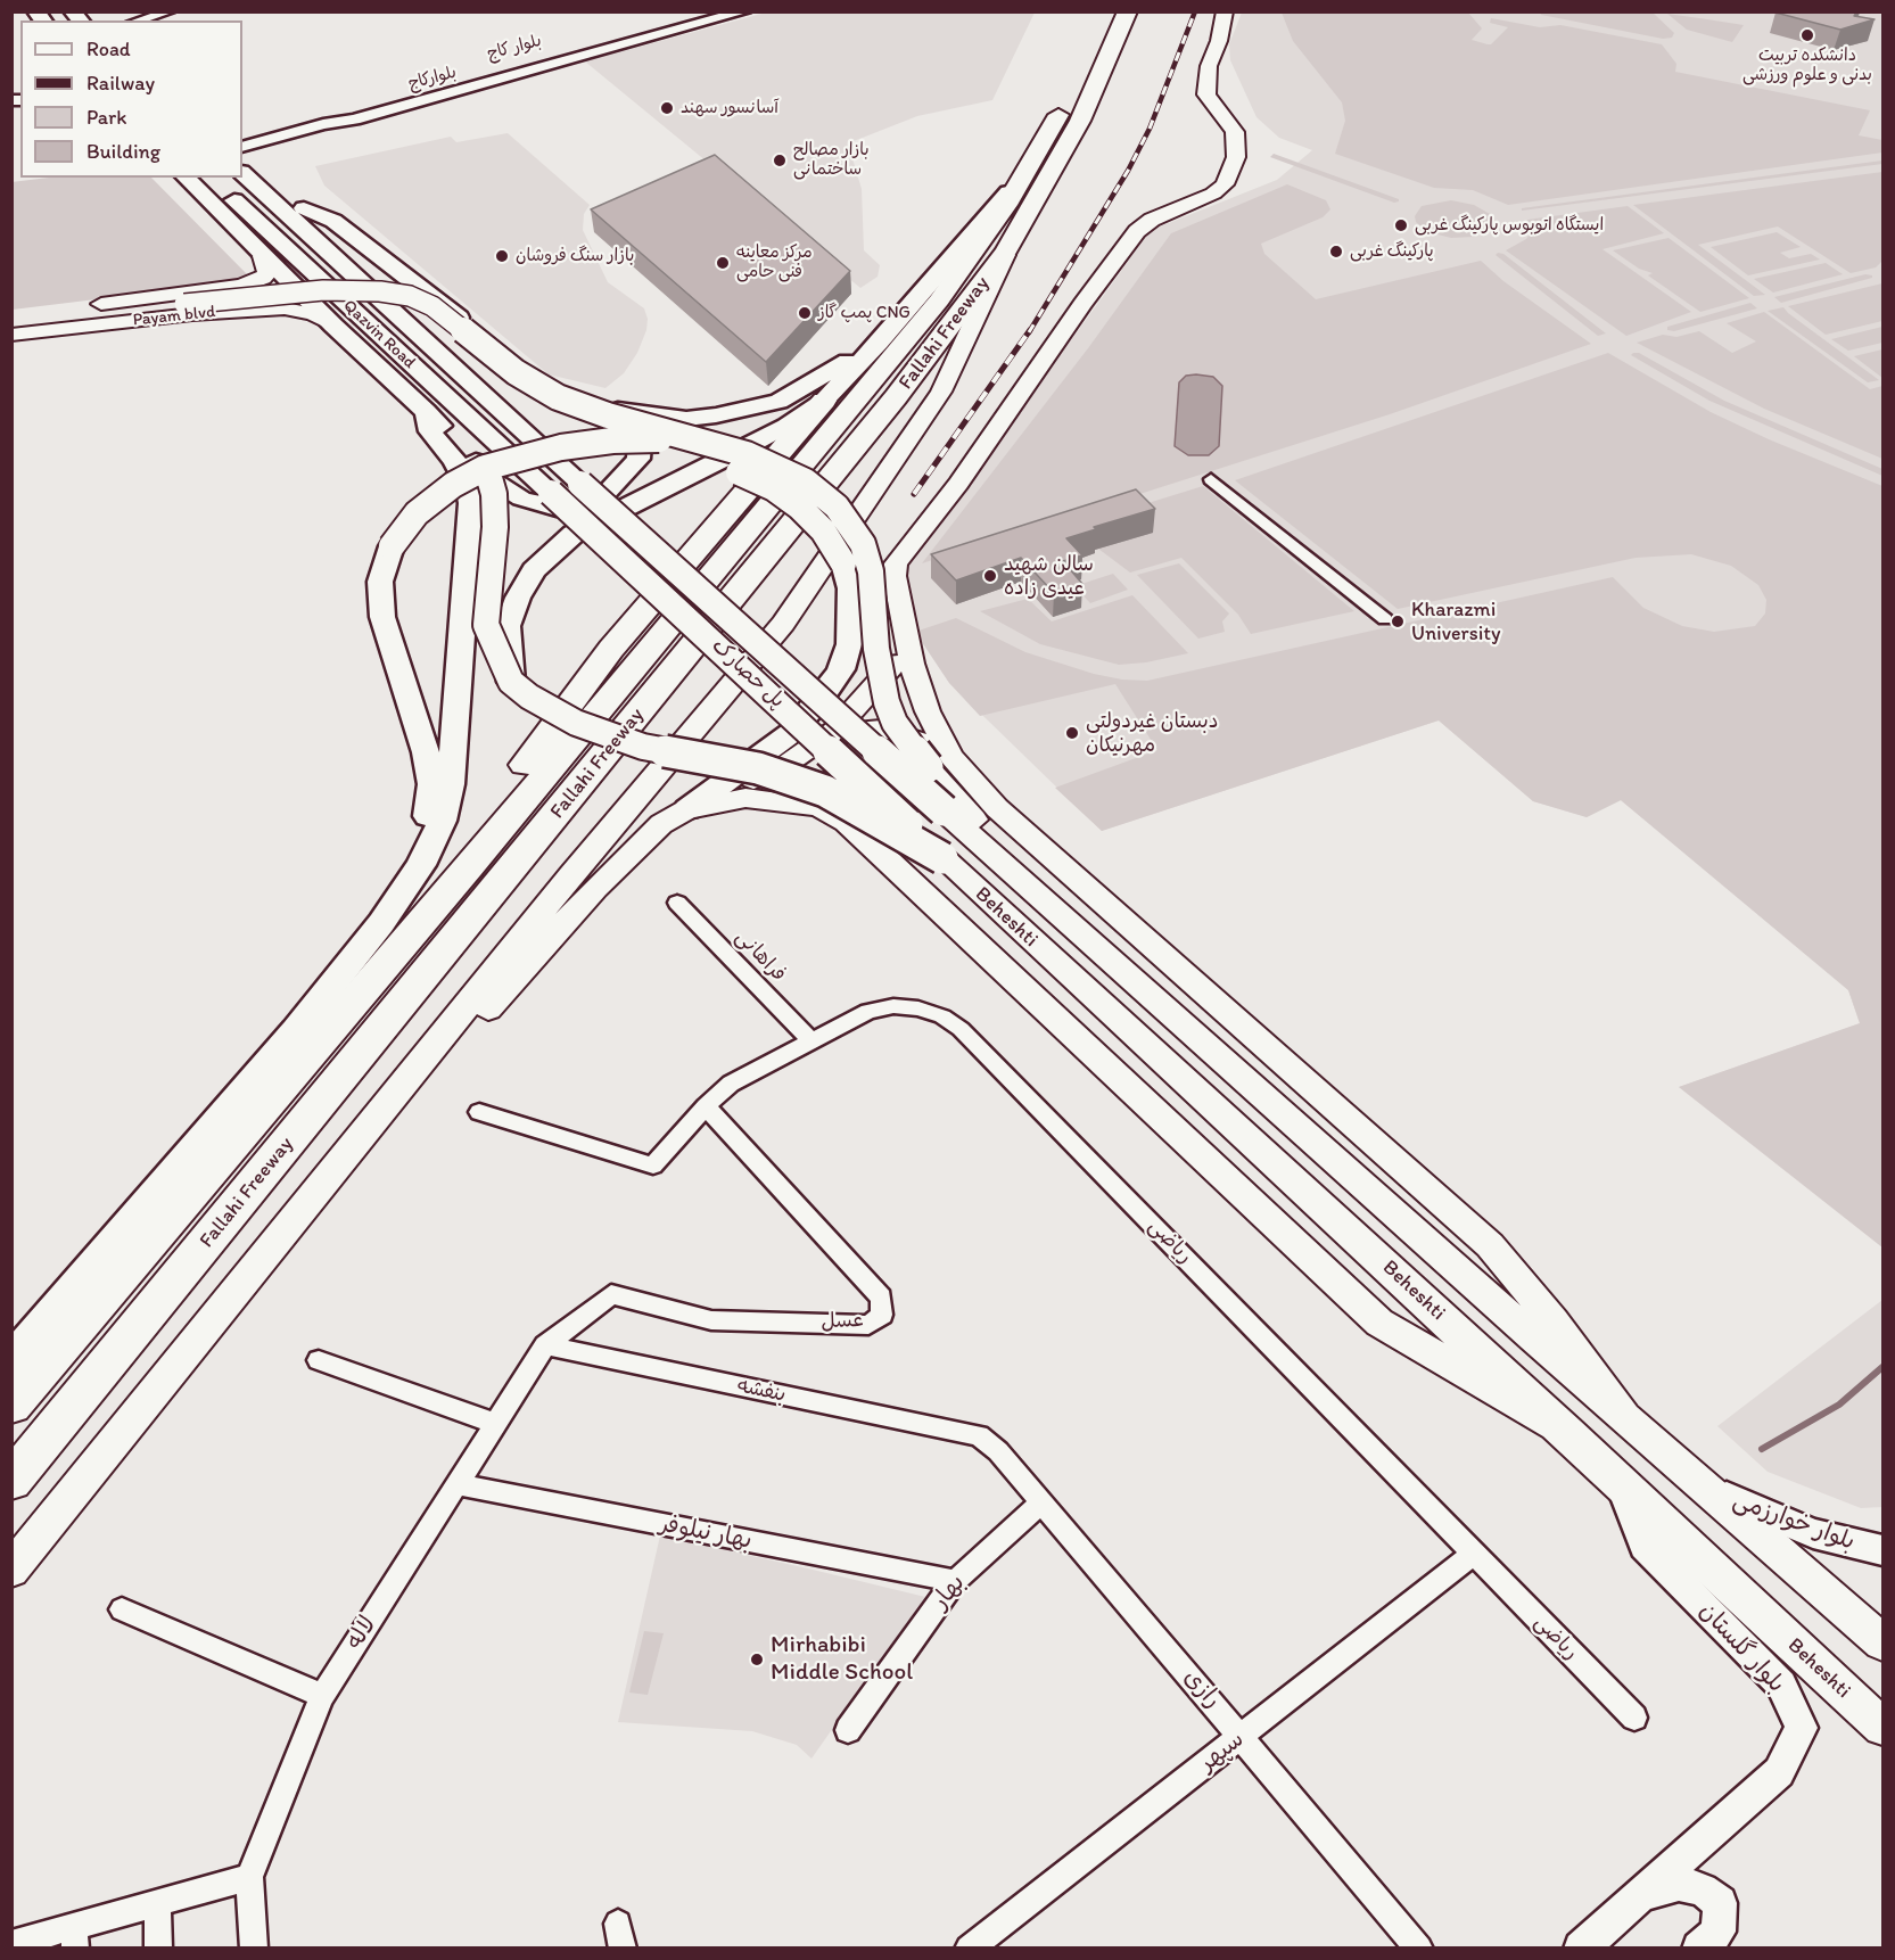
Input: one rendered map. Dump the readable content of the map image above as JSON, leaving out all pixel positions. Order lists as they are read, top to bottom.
{
  "streets": {
    "highway": ["Fallahi Freeway", "Qazvin Road", "پل حصارک"],
    "main road": ["Payam blvd", "Beheshti", "بلوار خوارزمی"],
    "street": [
      "بلوار کاج",
      "بلوارکاج",
      "فراهانی",
      "ریاضی",
      "عسل",
      "بنفشه",
      "بهار نیلوفر",
      "بهار",
      "لاله",
      "بلوار گلستان",
      "رازی",
      "سپهر"
    ]
  },
  "crossings": [
    ["بلوار کاج", "بلوارکاج"],
    ["Qazvin Road", "پل حصارک"],
    ["پل حصارک", "Beheshti"],
    ["Beheshti", "بلوار گلستان"],
    ["فراهانی", "ریاضی"],
    ["ریاضی", "عسل"],
    ["ریاضی", "سپهر"],
    ["عسل", "بنفشه"],
    ["عسل", "لاله"],
    ["بنفشه", "لاله"],
    ["بنفشه", "رازی"],
    ["بهار نیلوفر", "بهار"],
    ["بهار نیلوفر", "لاله"],
    ["بهار", "رازی"],
    ["رازی", "سپهر"]
  ],
  "places": [
    "دانشکده تربیت بدنی و علوم ورزشی",
    "آسانسور سهند",
    "بازار مصالح ساختمانی",
    "ایستگاه اتوبوس پارکینگ غربی",
    "پارکینگ غربی",
    "بازار سنگ فروشان",
    "مرکز معاینه فنی حامی",
    "پمپ گاز CNG",
    "سالن شهید عیدی زاده",
    "Kharazmi University",
    "دبستان غیردولتی مهرنیکان",
    "Mirhabibi Middle School"
  ],
  "legend": [
    "Road",
    "Railway",
    "Park",
    "Building"
  ]
}
